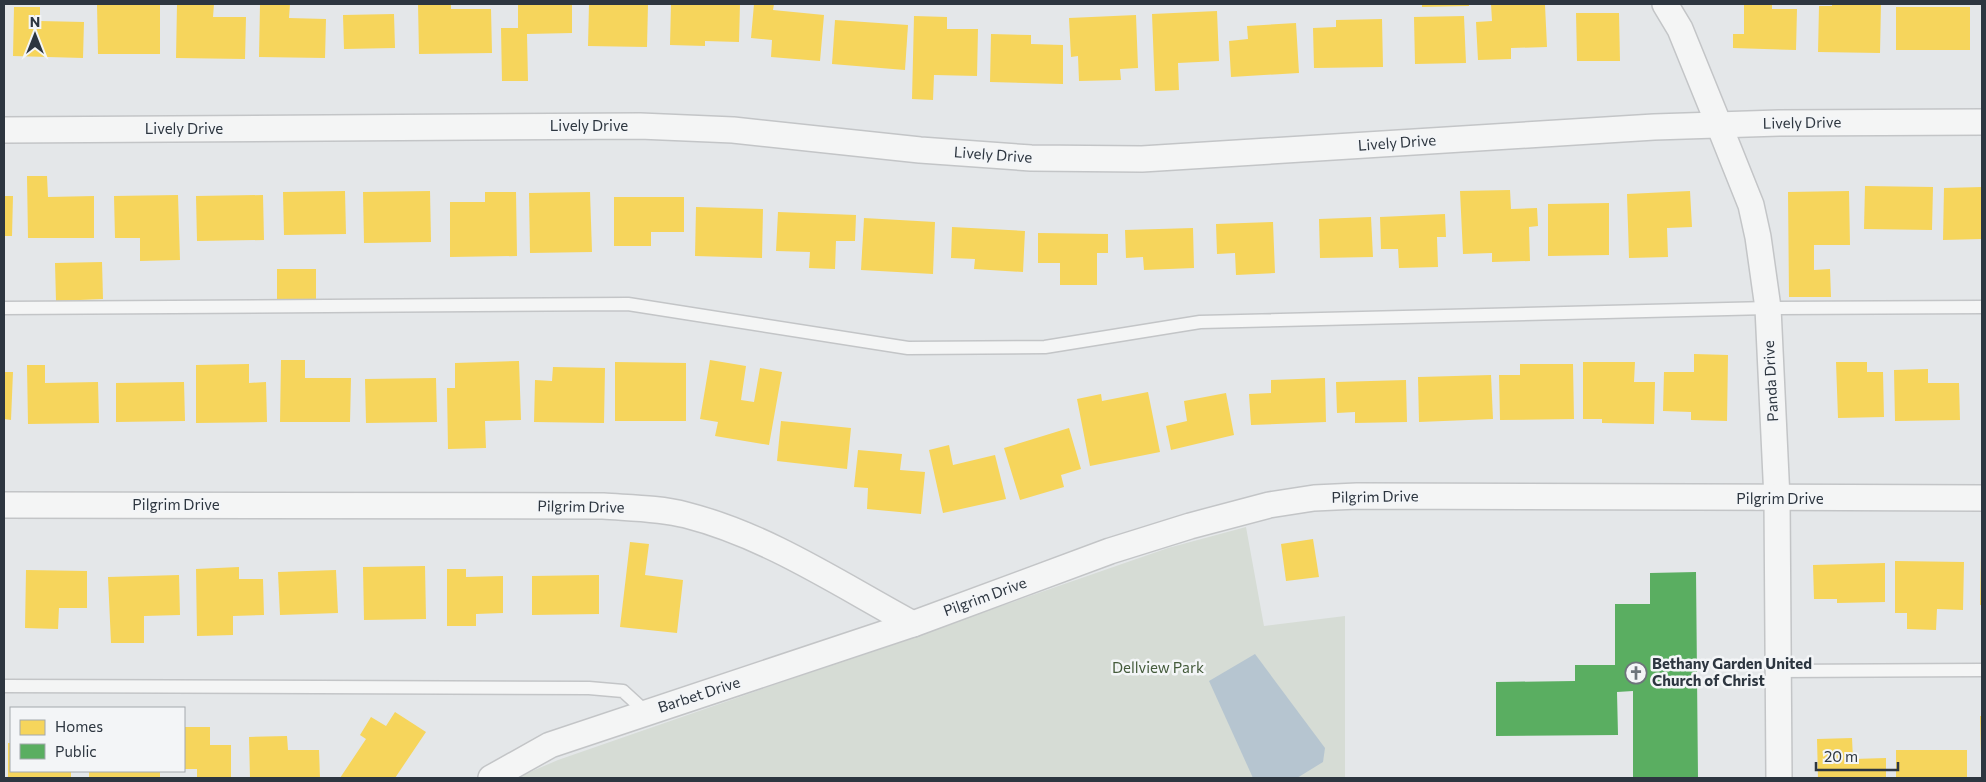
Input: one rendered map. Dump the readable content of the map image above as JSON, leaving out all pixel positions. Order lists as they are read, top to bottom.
{
  "streets": {
    "street": [
      "Lively Drive",
      "Panda Drive",
      "Pilgrim Drive",
      "Barbet Drive"
    ]
  },
  "crossings": [
    ["Lively Drive", "Panda Drive"],
    ["Panda Drive", "Pilgrim Drive"],
    ["Pilgrim Drive", "Barbet Drive"]
  ],
  "parks": ["Dellview Park"],
  "places": {
    "church": ["Bethany Garden United Church of Christ"]
  },
  "legend": ["Homes", "Public"],
  "scale_bar": "20 m",
  "north": "top"
}
